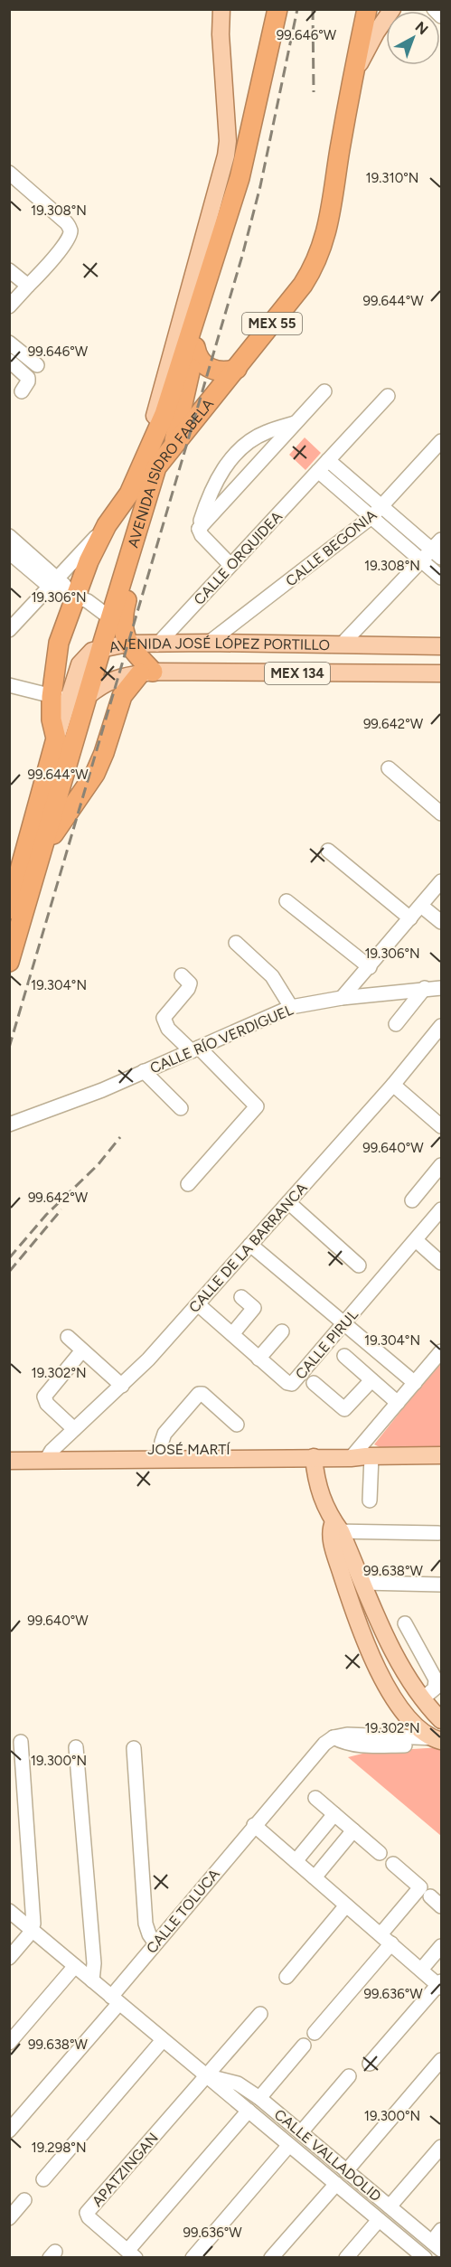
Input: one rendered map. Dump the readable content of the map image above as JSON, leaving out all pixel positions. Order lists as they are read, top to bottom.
{
  "streets": {
    "highway": ["MEX 55", "AVENIDA ISIDRO FABELA"],
    "main road": ["AVENIDA JOSÉ LÓPEZ PORTILLO", "MEX 134", "JOSÉ MARTÍ"],
    "street": [
      "CALLE BEGONIA",
      "CALLE ORQUIDEA",
      "CALLE RÍO VERDIGUEL",
      "CALLE DE LA BARRANCA",
      "CALLE PIRUL",
      "CALLE TOLUCA",
      "CALLE VALLADOLID",
      "APATZINGAN"
    ]
  },
  "crossings": [
    ["AVENIDA ISIDRO FABELA", "AVENIDA JOSÉ LÓPEZ PORTILLO"],
    ["AVENIDA ISIDRO FABELA", "MEX 134"],
    ["CALLE BEGONIA", "AVENIDA JOSÉ LÓPEZ PORTILLO"],
    ["CALLE ORQUIDEA", "AVENIDA JOSÉ LÓPEZ PORTILLO"],
    ["AVENIDA JOSÉ LÓPEZ PORTILLO", "MEX 134"],
    ["CALLE DE LA BARRANCA", "CALLE PIRUL"],
    ["CALLE DE LA BARRANCA", "JOSÉ MARTÍ"],
    ["CALLE TOLUCA", "CALLE VALLADOLID"],
    ["CALLE VALLADOLID", "APATZINGAN"]
  ],
  "north": "top right",
  "coordinates": [
    "99.646°W",
    "19.310°N",
    "19.308°N",
    "99.644°W",
    "19.306°N",
    "99.642°W",
    "19.304°N",
    "99.640°W",
    "19.302°N",
    "99.638°W",
    "19.300°N",
    "99.636°W",
    "19.298°N"
  ]
}
